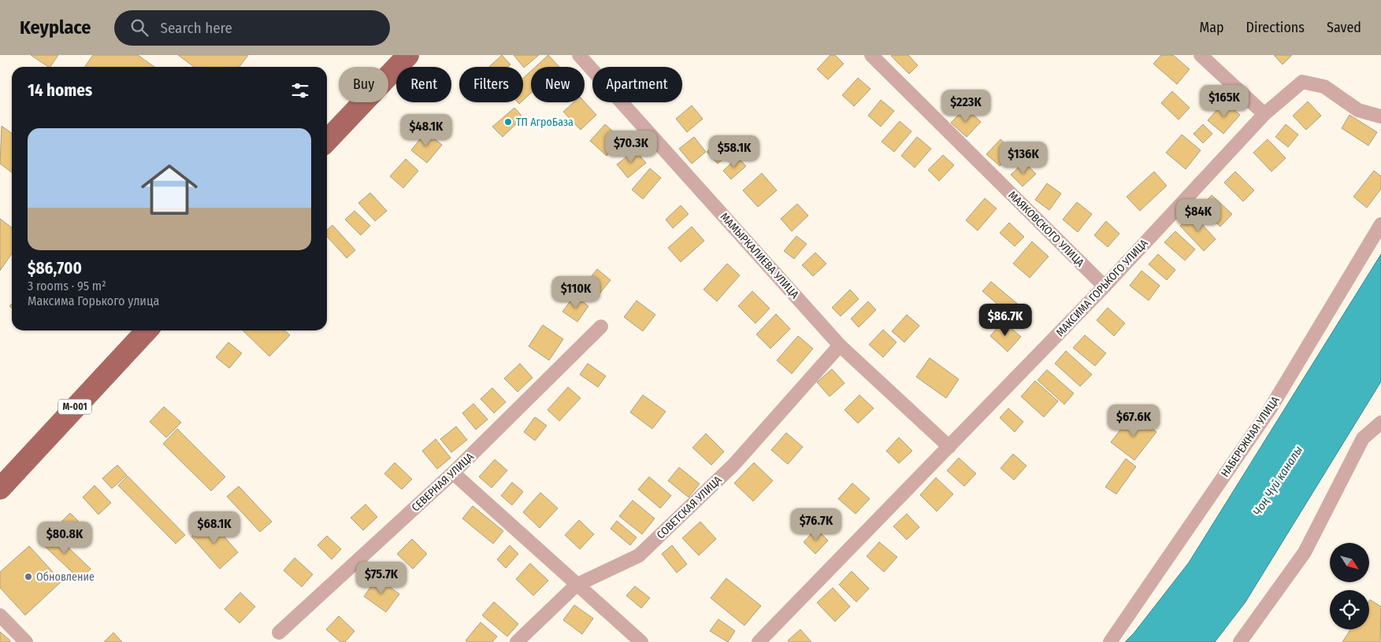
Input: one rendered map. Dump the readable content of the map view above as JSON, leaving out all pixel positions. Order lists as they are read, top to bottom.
{
  "streets": {
    "main road": ["М-001"],
    "street": [
      "МАЯКОВСКОГО УЛИЦА",
      "МАМЫРКАЛИЕВА УЛИЦА",
      "МАКСИМА ГОРЬКОГО УЛИЦА",
      "НАБЕРЕЖНАЯ УЛИЦА",
      "СЕВЕРНАЯ УЛИЦА",
      "СОВЕТСКАЯ УЛИЦА"
    ]
  },
  "crossings": [
    ["МАЯКОВСКОГО УЛИЦА", "МАКСИМА ГОРЬКОГО УЛИЦА"],
    ["МАМЫРКАЛИЕВА УЛИЦА", "МАКСИМА ГОРЬКОГО УЛИЦА"],
    ["МАМЫРКАЛИЕВА УЛИЦА", "СОВЕТСКАЯ УЛИЦА"]
  ],
  "water": ["Чоң Чүй каналы"],
  "places": ["ТП АгроБаза", "Обновление"],
  "north": "bottom right",
  "page": {
    "header": "Keyplace",
    "search": "Search here",
    "nav": ["Map", "Directions", "Saved"],
    "chip": [
      "Buy",
      "Rent",
      "Filters",
      "New",
      "Apartment"
    ],
    "heading": "14 homes",
    "price": [
      "$165K",
      "$223K",
      "$48.1K",
      "$70.3K",
      "$58.1K",
      "$136K",
      "$84K",
      "$110K",
      "$86.7K",
      "$67.6K",
      "$76.7K",
      "$68.1K",
      "$80.8K",
      "$75.7K"
    ],
    "list": [
      {
        "name": "$86,700",
        "note": "3 rooms · 95 m² · Максима Горького улица"
      }
    ]
  }
}
